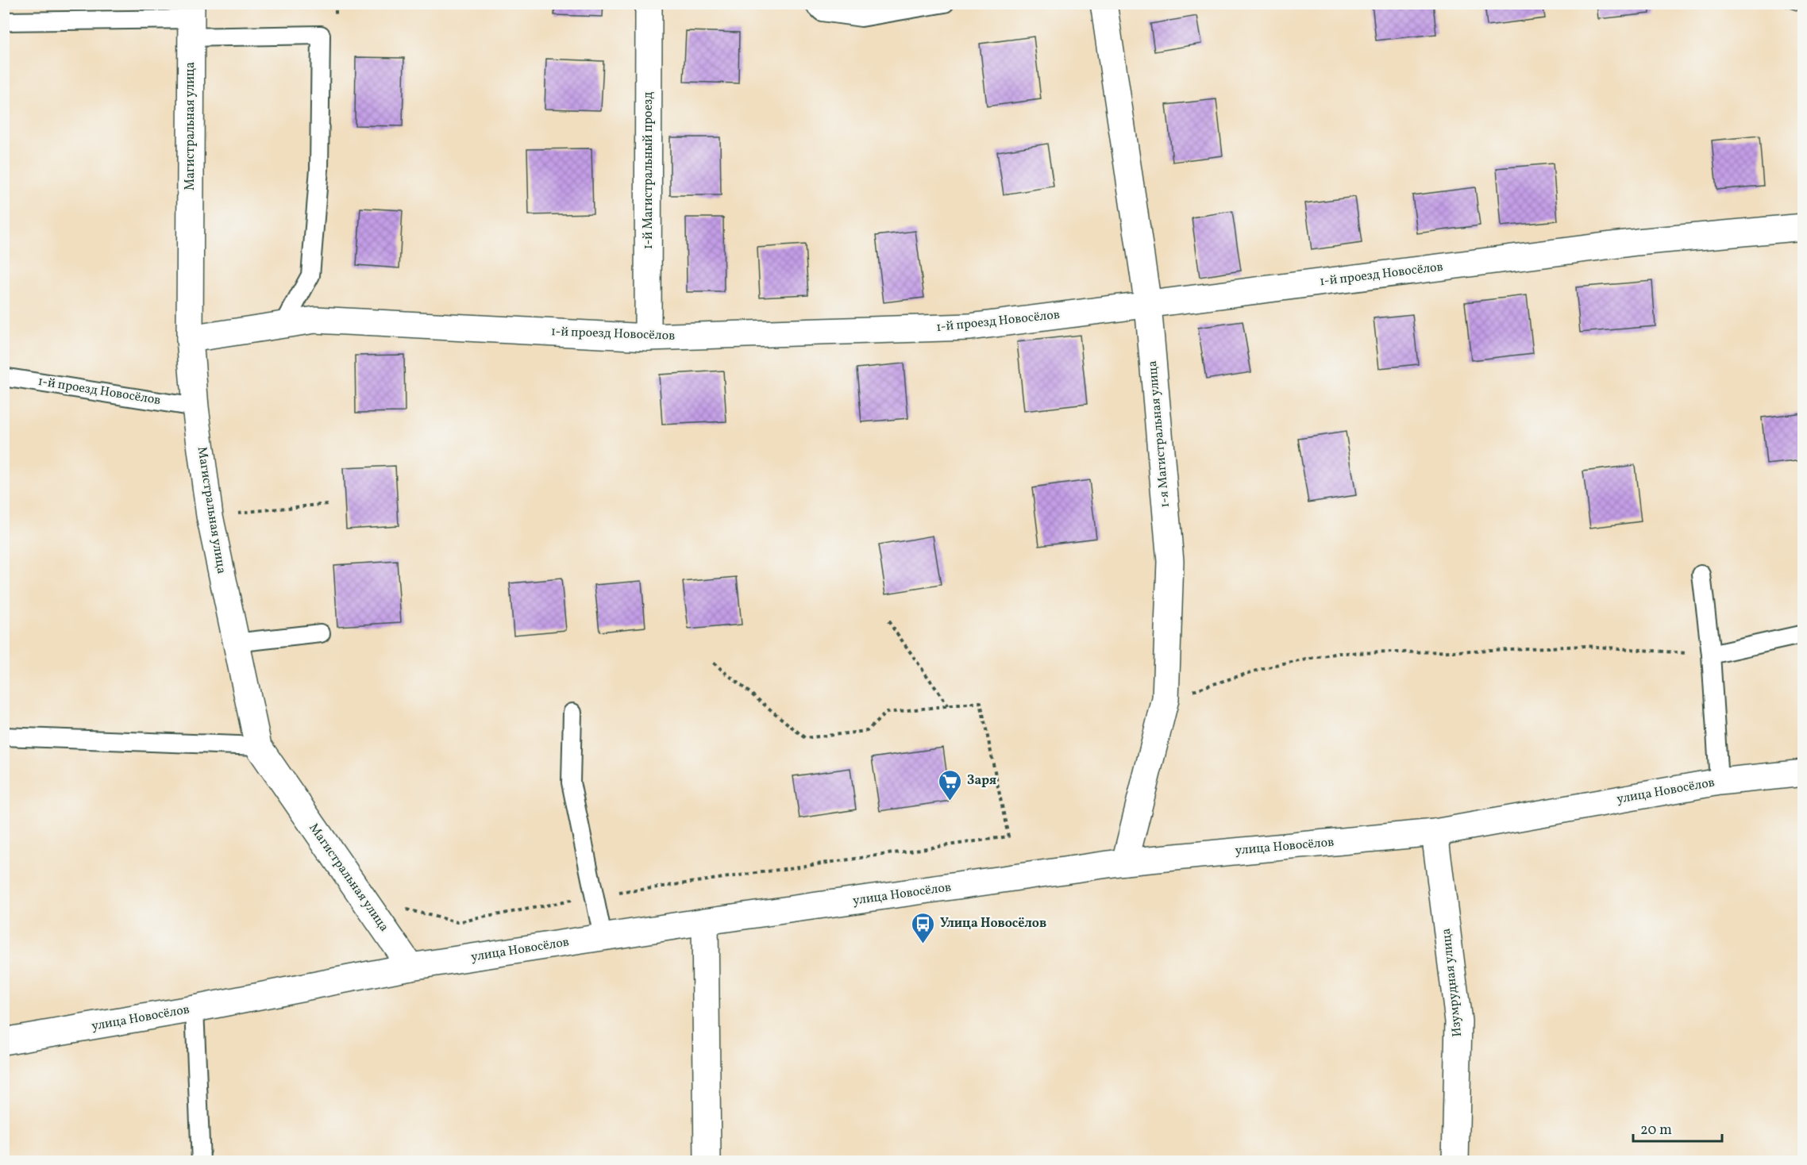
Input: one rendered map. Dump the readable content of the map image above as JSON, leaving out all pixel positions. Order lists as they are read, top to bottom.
{
  "streets": {
    "street": [
      "Магистральная улица",
      "1-й Магистральный проезд",
      "1-й проезд Новосёлов",
      "1-я Магистральная улица",
      "улица Новосёлов",
      "Изумрудная улица"
    ]
  },
  "crossings": [
    ["Магистральная улица", "1-й проезд Новосёлов"],
    ["Магистральная улица", "улица Новосёлов"],
    ["1-й Магистральный проезд", "1-й проезд Новосёлов"],
    ["1-й проезд Новосёлов", "1-я Магистральная улица"],
    ["1-я Магистральная улица", "улица Новосёлов"],
    ["улица Новосёлов", "Изумрудная улица"]
  ],
  "places": {
    "supermarket": ["Заря"],
    "bus stop": ["Улица Новосёлов"]
  },
  "scale_bar": "20 m"
}
